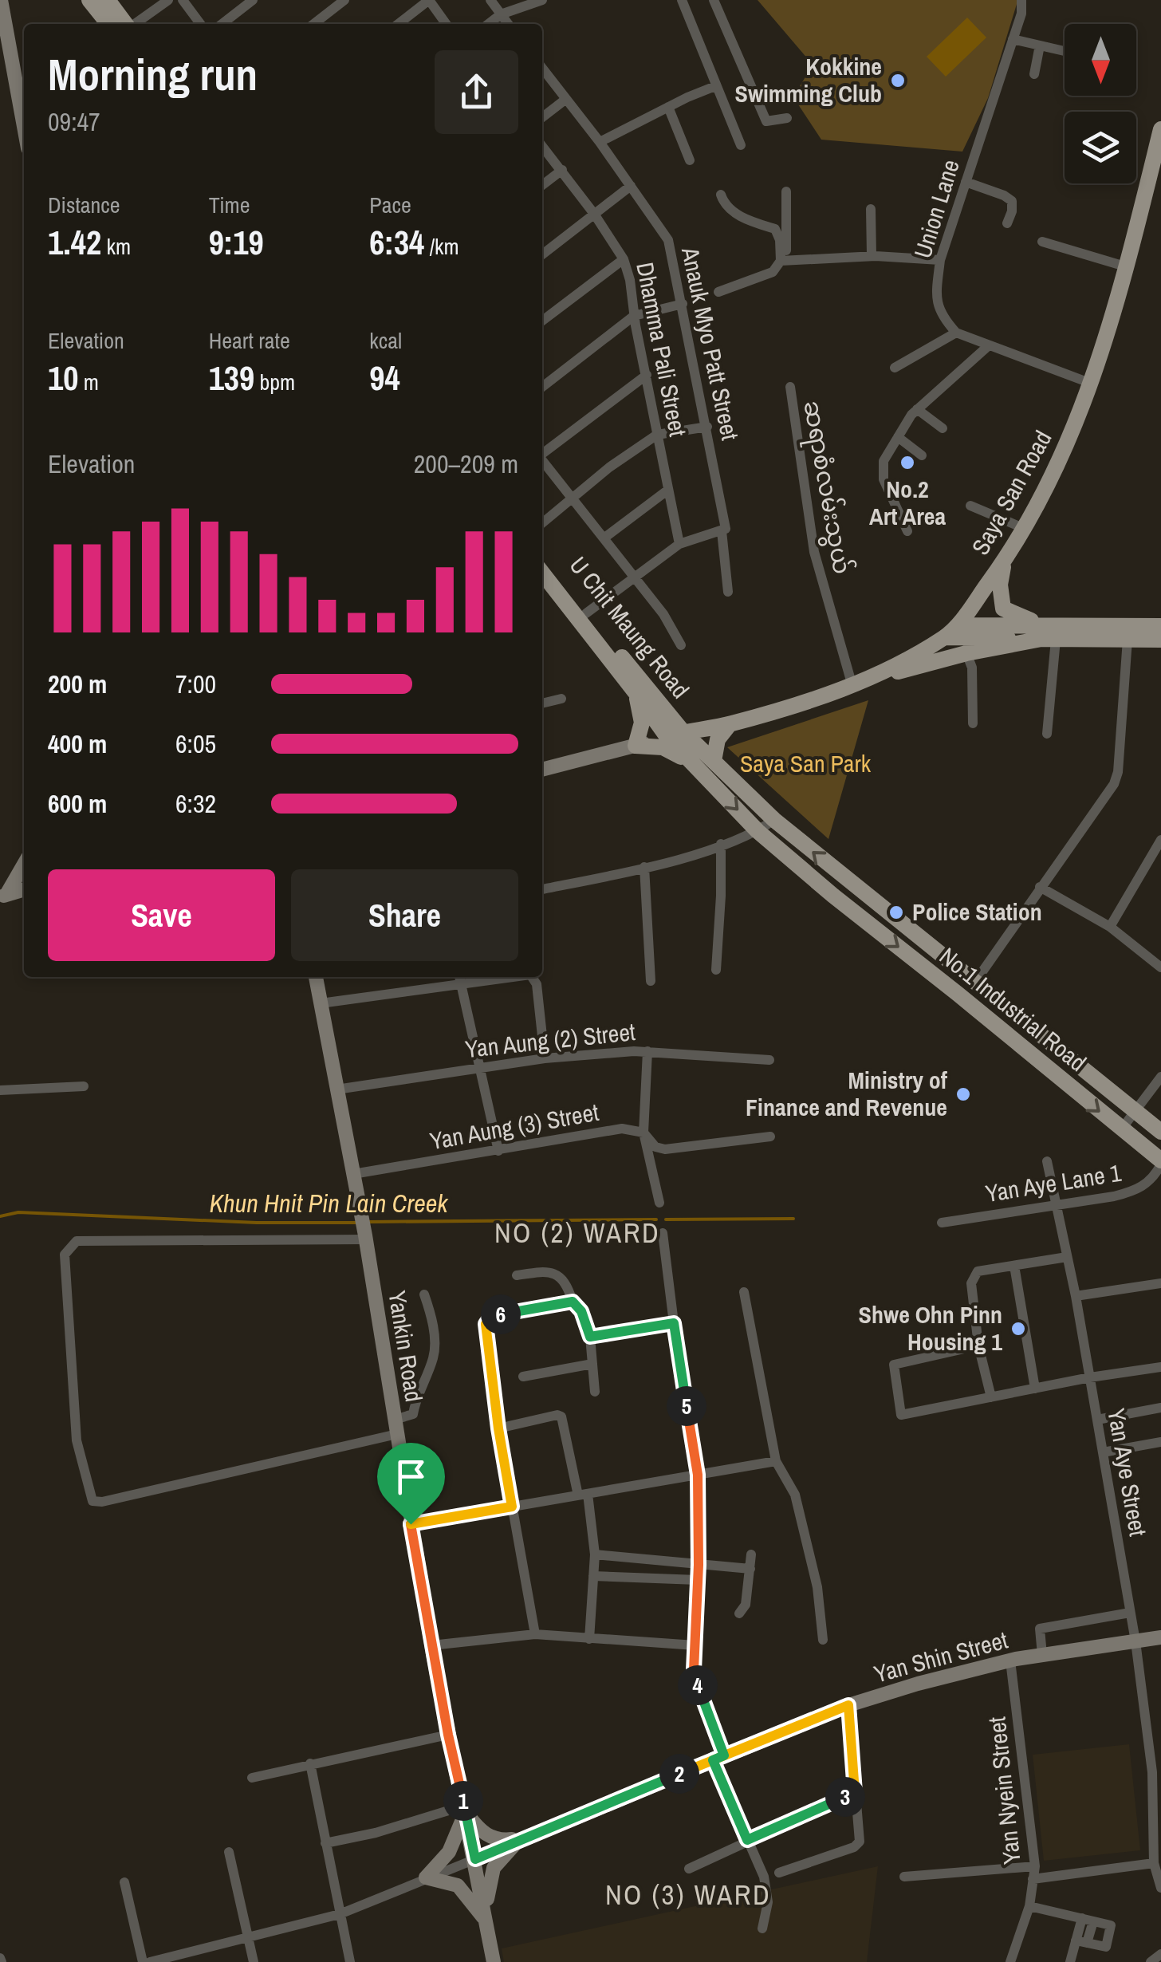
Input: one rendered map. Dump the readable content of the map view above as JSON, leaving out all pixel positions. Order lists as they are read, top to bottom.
{
  "streets": {
    "main road": [
      "Saya San Road",
      "U Chit Maung Road",
      "No.1 Industrial Road",
      "Yankin Road",
      "Yan Shin Street"
    ],
    "street": [
      "Union Lane",
      "Anauk Myo Patt Street",
      "Dhamma Pali Street",
      "ဆရာစံလမ်းသွယ်",
      "Yan Aung (2) Street",
      "Yan Aung (3) Street",
      "Yan Aye Lane 1",
      "Yan Aye Street",
      "Yan Nyein Street"
    ]
  },
  "crossings": [
    ["ဆရာစံလမ်းသွယ်", "Saya San Road"],
    ["Saya San Road", "U Chit Maung Road"],
    ["No.1 Industrial Road", "Yan Aye Lane 1"],
    ["Yan Aung (2) Street", "Yankin Road"],
    ["Yan Aung (3) Street", "Yankin Road"],
    ["Yan Aye Lane 1", "Yan Aye Street"],
    ["Yankin Road", "Yan Shin Street"],
    ["Yan Aye Street", "Yan Shin Street"],
    ["Yan Shin Street", "Yan Nyein Street"]
  ],
  "districts": ["NO (2) WARD", "NO (3) WARD"],
  "water": ["Khun Hnit Pin Lain Creek"],
  "parks": ["Saya San Park"],
  "places": [
    "Kokkine Swimming Club",
    "No.2 Art Area",
    "Police Station",
    "Ministry of Finance and Revenue",
    "Shwe Ohn Pinn Housing 1"
  ],
  "north": "bottom",
  "page": {
    "heading": ["Morning run", "09:47"],
    "stats": [
      ["Distance", "1.42 km"],
      ["Time", "9:19"],
      ["Pace", "6:34 /km"],
      ["Elevation", "10 m"],
      ["Heart rate", "139 bpm"],
      ["kcal", "94"]
    ],
    "chart": ["Elevation", "200–209 m"],
    "list": [
      {
        "name": "200 m",
        "note": "7:00"
      },
      {
        "name": "400 m",
        "note": "6:05"
      },
      {
        "name": "600 m",
        "note": "6:32"
      }
    ],
    "buttons": ["Save", "Share"],
    "pins": [
      "6",
      "5",
      "4",
      "2",
      "3",
      "1"
    ]
  }
}
